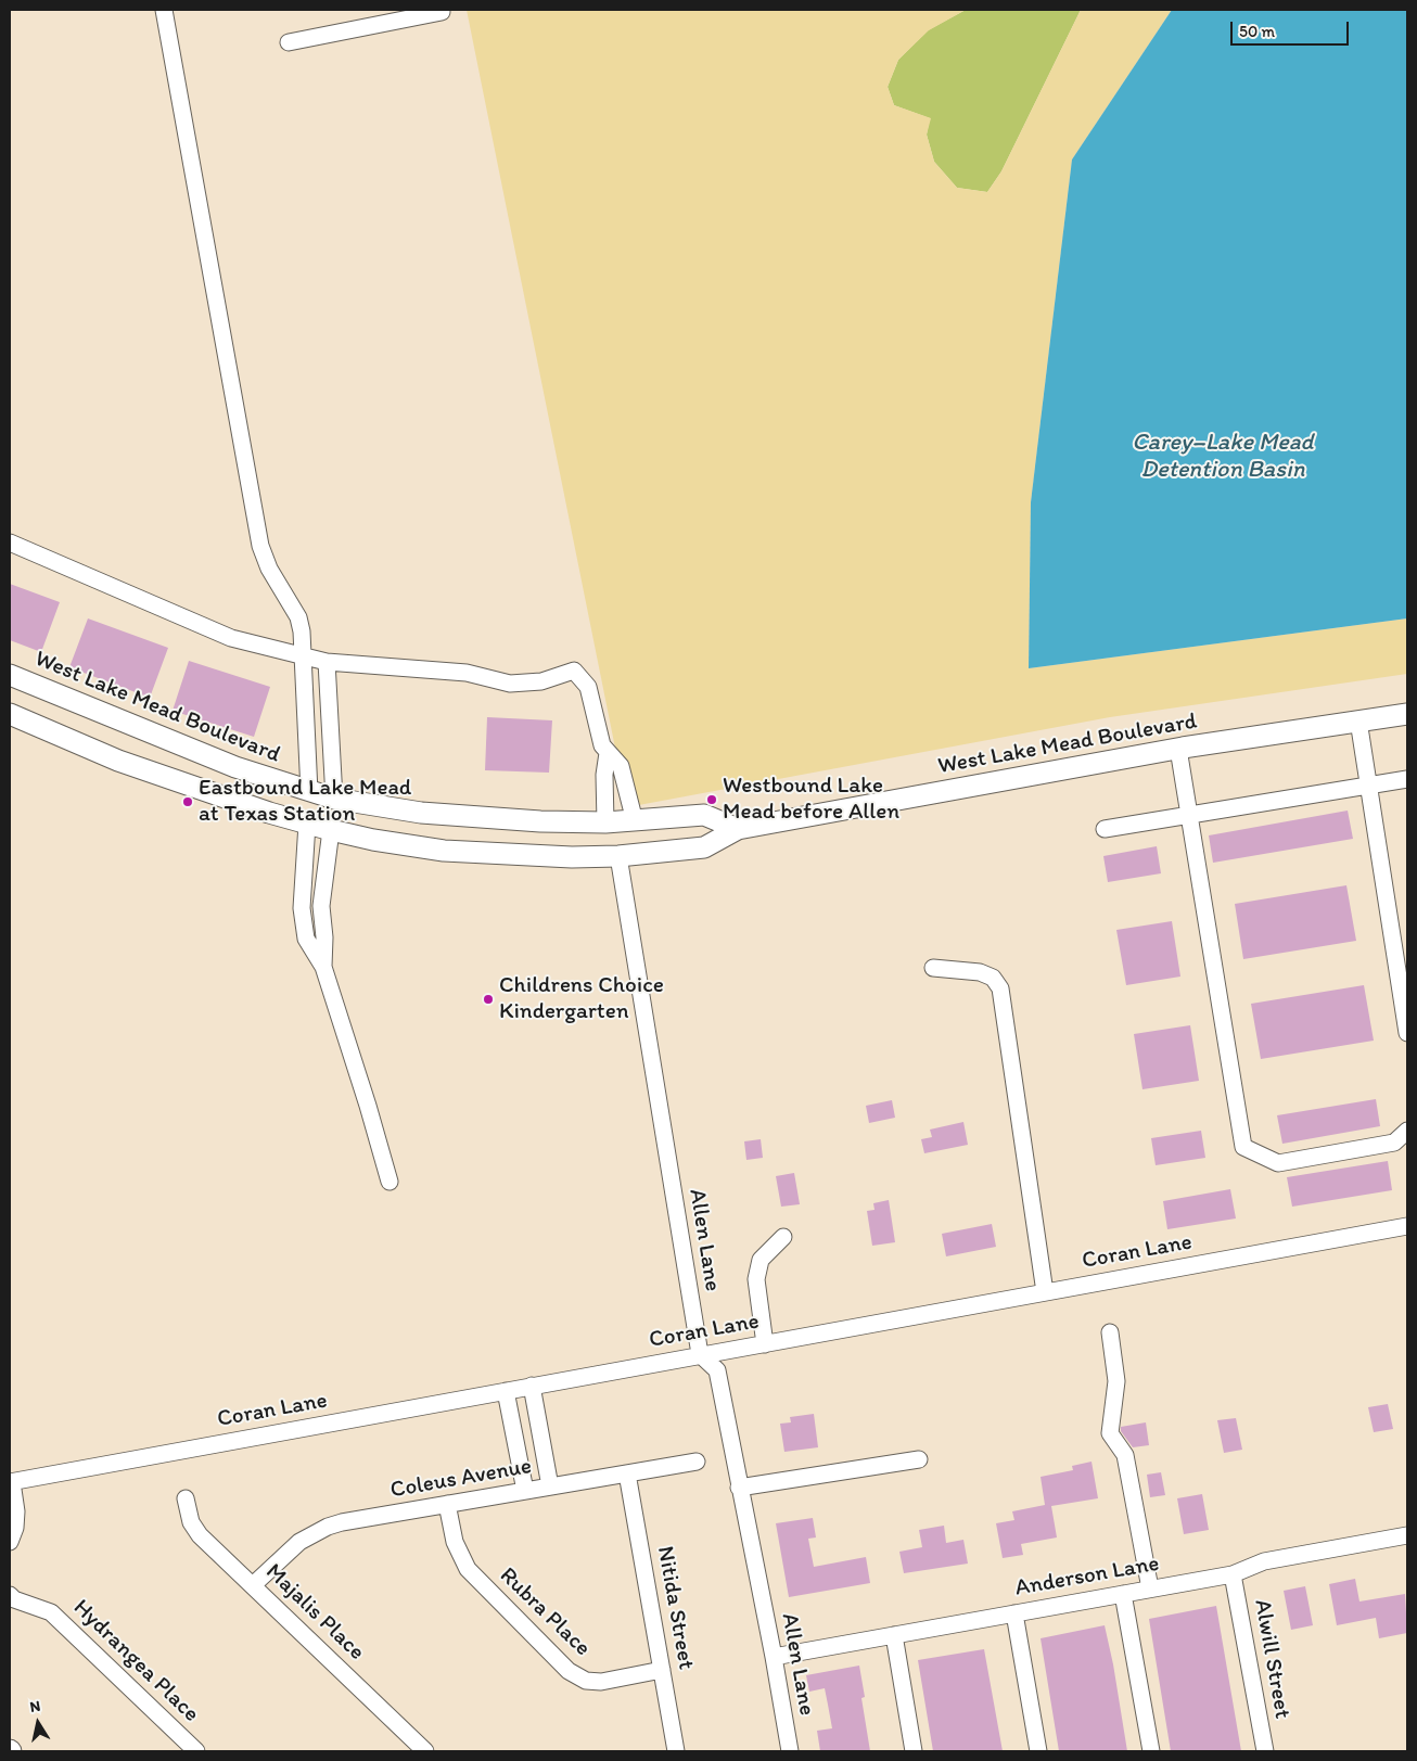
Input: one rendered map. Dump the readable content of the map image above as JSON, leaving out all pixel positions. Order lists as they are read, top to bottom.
{
  "streets": {
    "main road": ["West Lake Mead Boulevard"],
    "street": [
      "Allen Lane",
      "Coran Lane",
      "Coleus Avenue",
      "Anderson Lane",
      "Nitida Street",
      "Majalis Place",
      "Rubra Place",
      "Alwill Street",
      "Hydrangea Place"
    ]
  },
  "crossings": [
    ["West Lake Mead Boulevard", "Allen Lane"],
    ["Allen Lane", "Coran Lane"],
    ["Allen Lane", "Anderson Lane"],
    ["Coleus Avenue", "Nitida Street"],
    ["Coleus Avenue", "Majalis Place"],
    ["Coleus Avenue", "Rubra Place"],
    ["Anderson Lane", "Alwill Street"],
    ["Nitida Street", "Rubra Place"]
  ],
  "water": ["Carey–Lake Mead Detention Basin"],
  "places": ["Westbound Lake Mead before Allen", "Eastbound Lake Mead at Texas Station", "Childrens Choice Kindergarten"],
  "scale_bar": "50 m",
  "north": "top"
}
